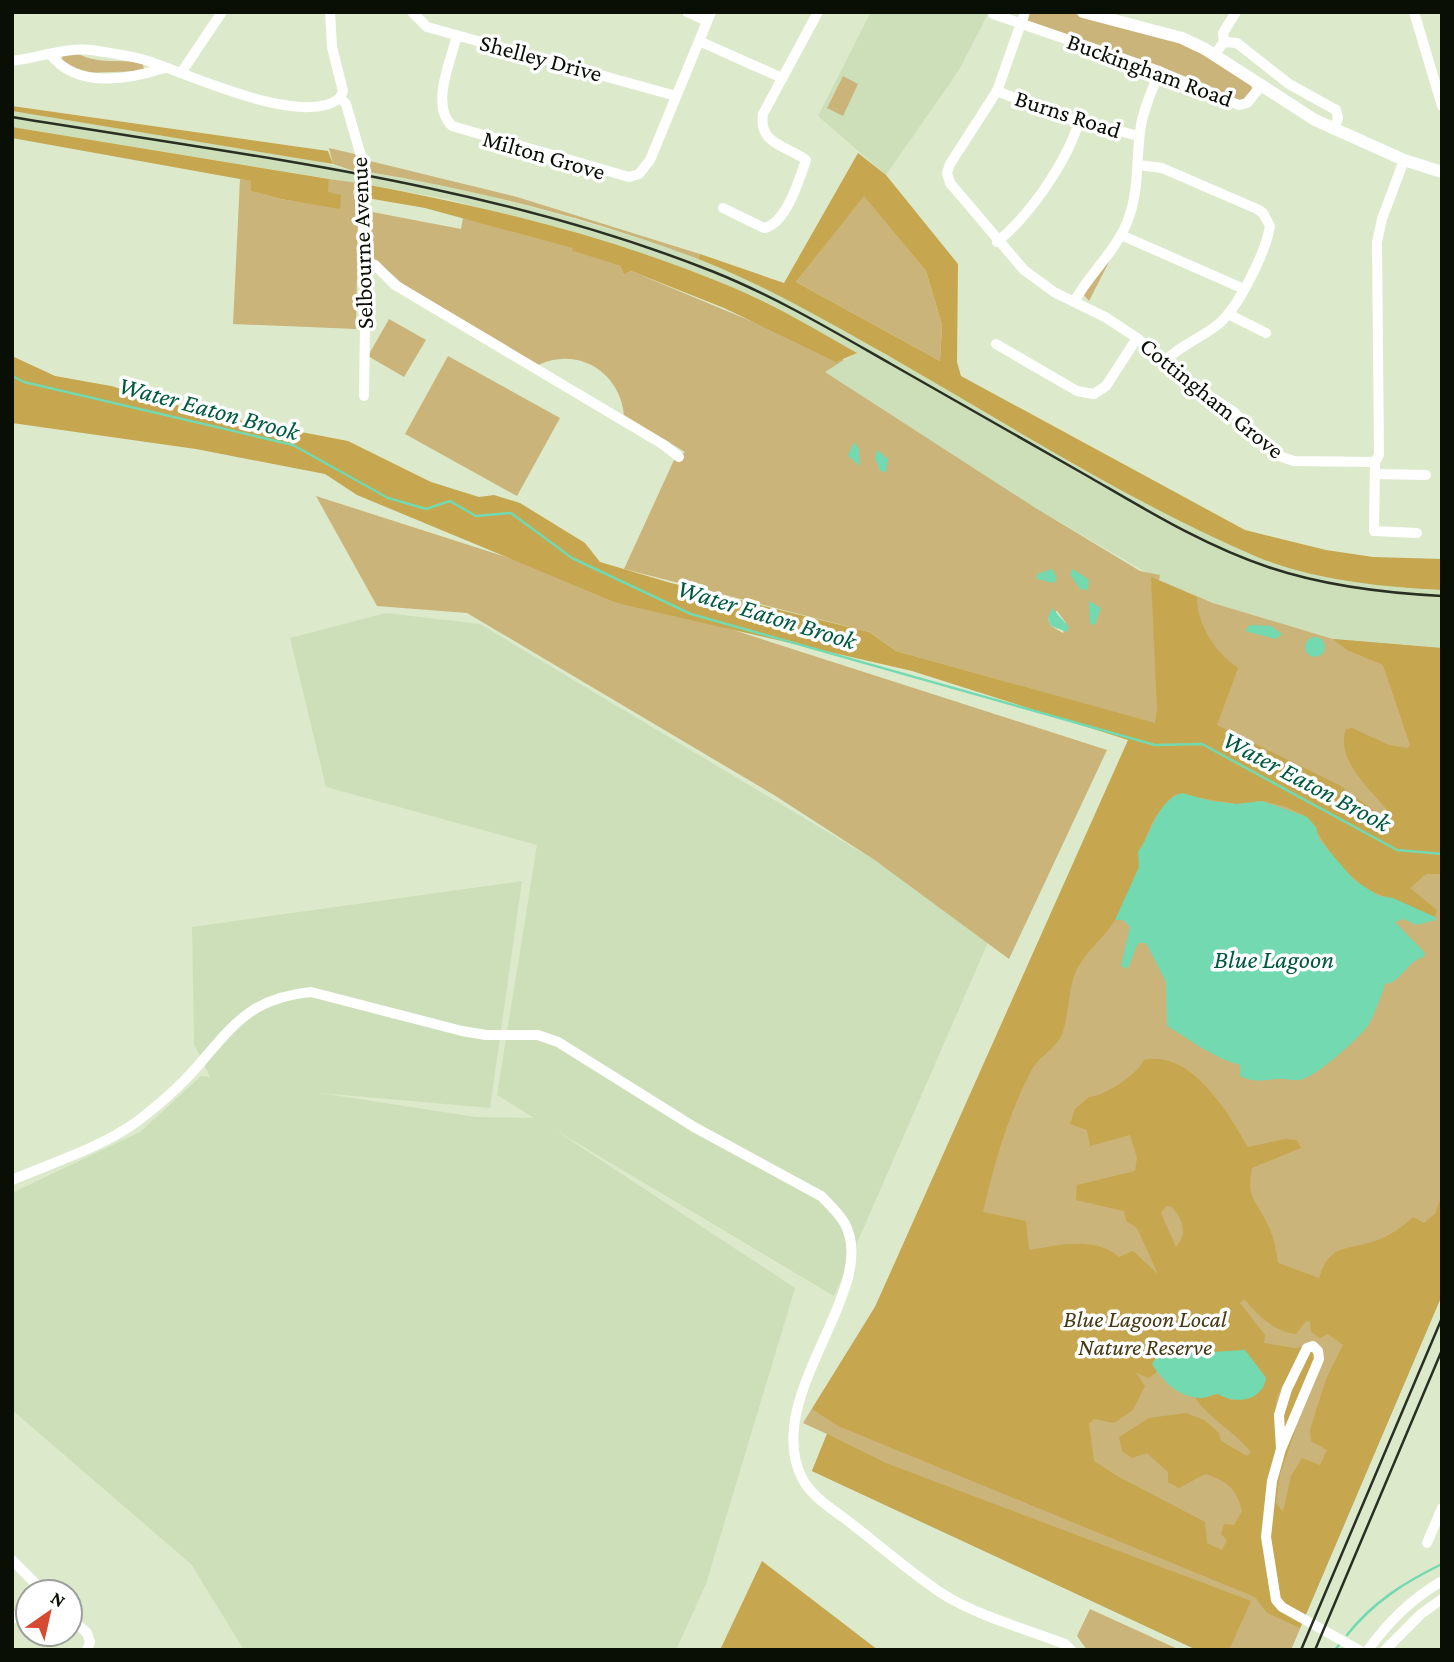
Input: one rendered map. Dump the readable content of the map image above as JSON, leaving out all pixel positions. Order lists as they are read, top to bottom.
{
  "streets": {
    "main road": ["Buckingham Road"],
    "street": [
      "Shelley Drive",
      "Burns Road",
      "Milton Grove",
      "Selbourne Avenue",
      "Cottingham Grove"
    ]
  },
  "crossings": [
    ["Shelley Drive", "Milton Grove"],
    ["Buckingham Road", "Cottingham Grove"],
    ["Burns Road", "Cottingham Grove"]
  ],
  "water": ["Water Eaton Brook", "Blue Lagoon"],
  "parks": ["Blue Lagoon Local Nature Reserve"],
  "north": "top right"
}
